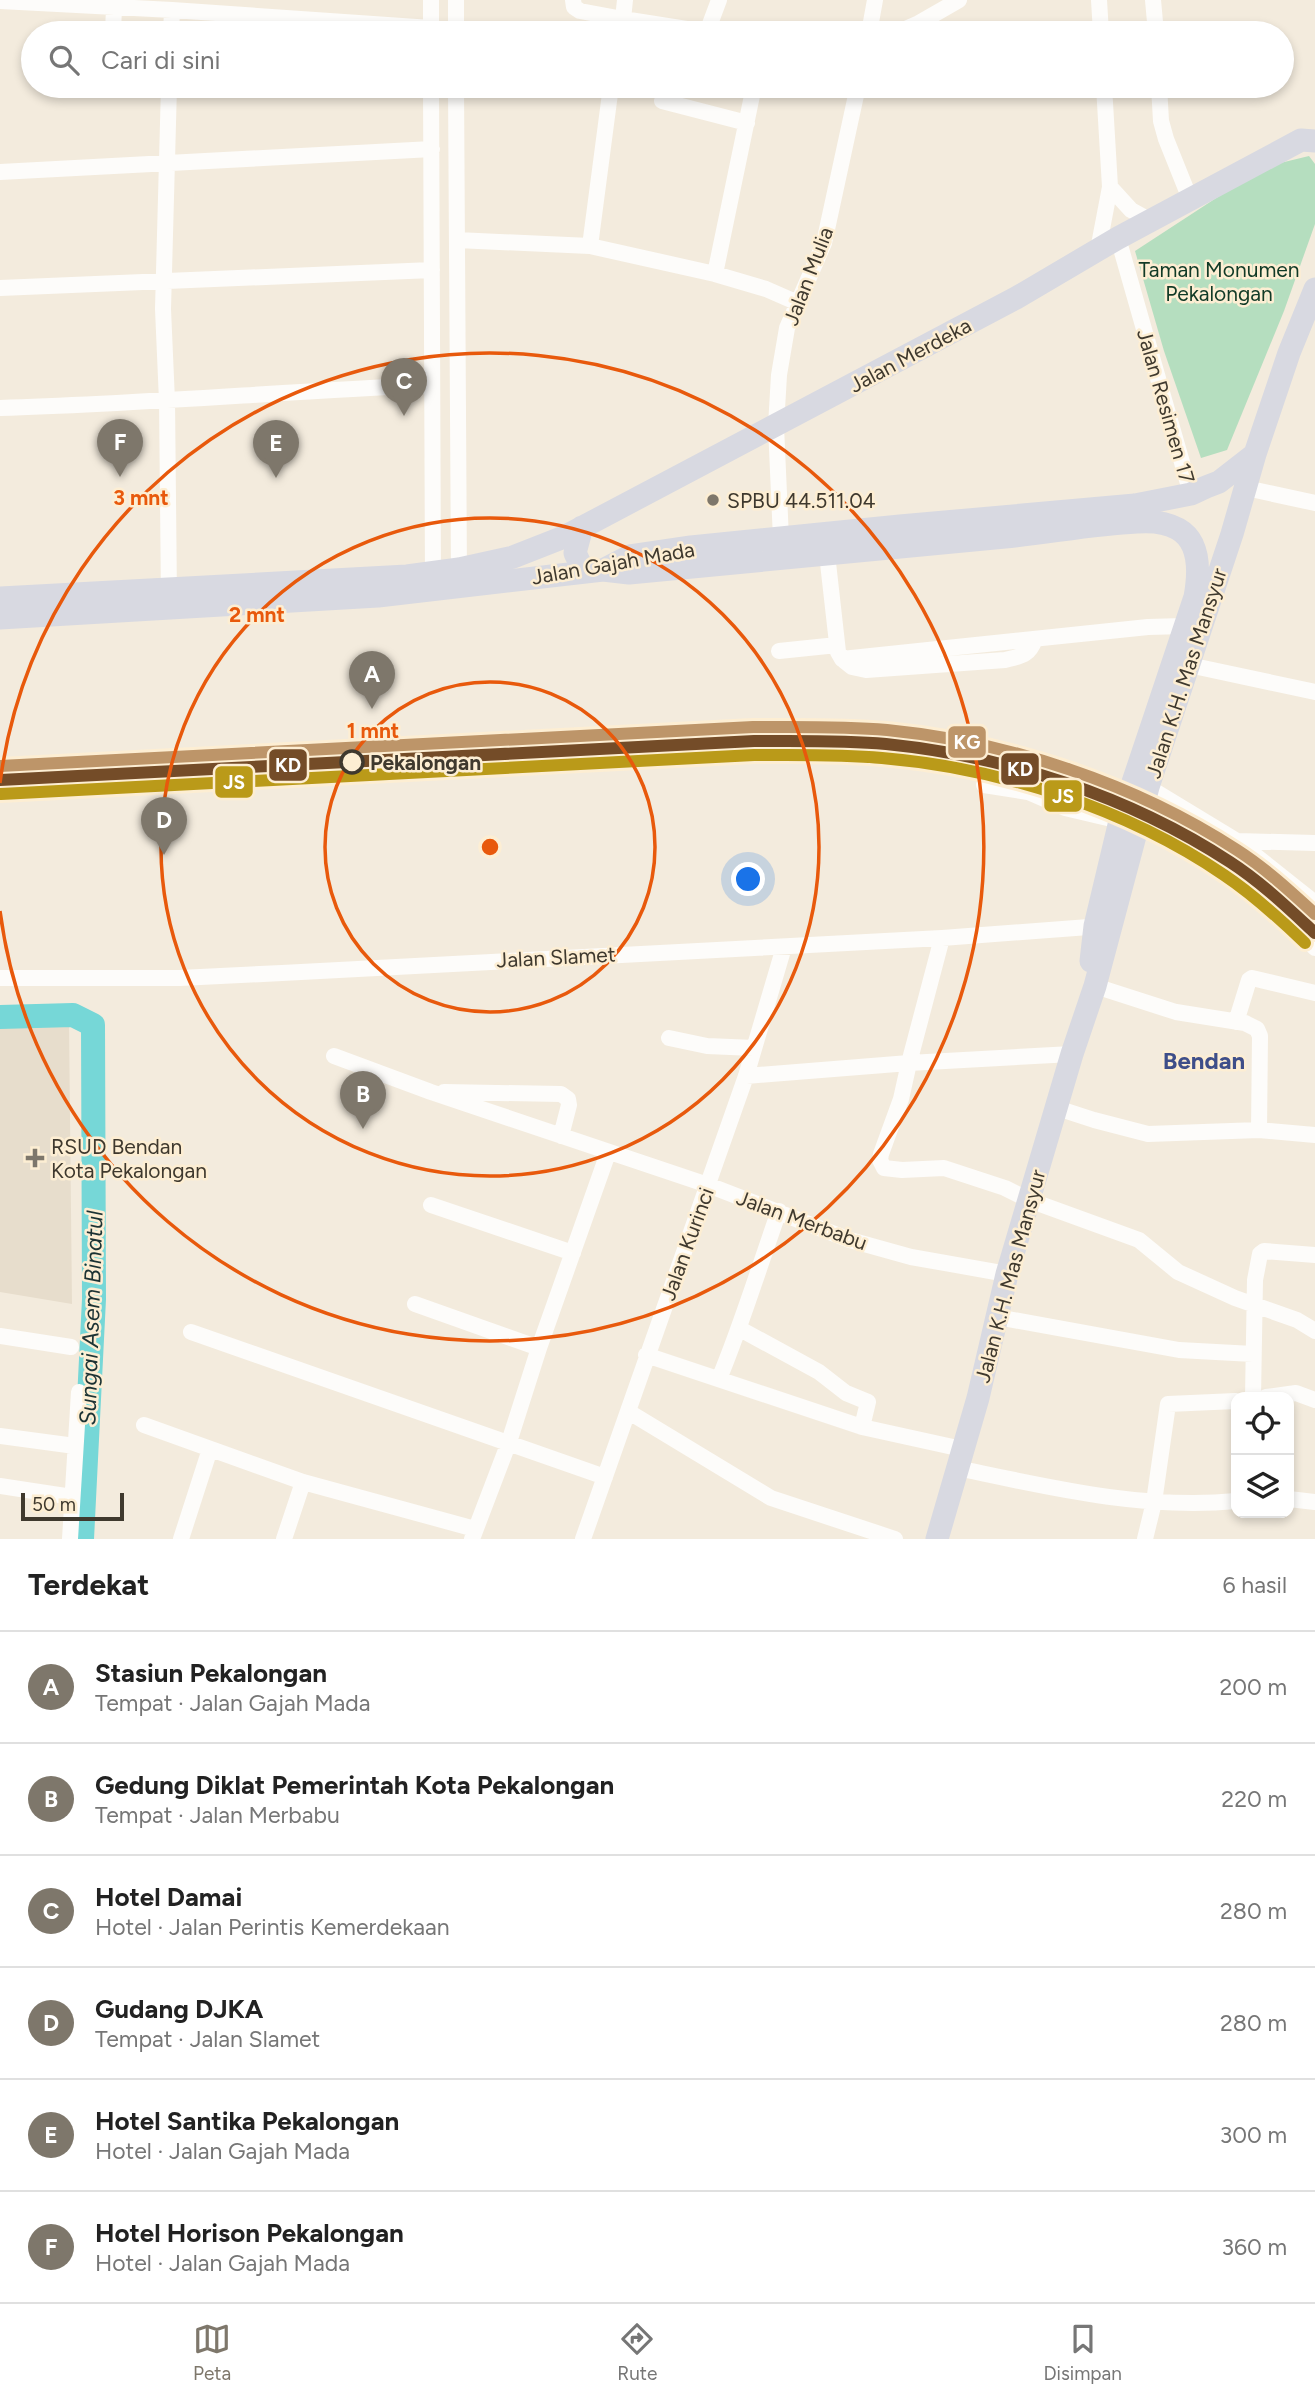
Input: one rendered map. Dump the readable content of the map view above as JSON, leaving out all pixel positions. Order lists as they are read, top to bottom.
{
  "streets": {
    "highway": ["Jalan Merdeka", "Jalan Gajah Mada", "Jalan K.H. Mas Mansyur"],
    "street": [
      "Jalan Mulia",
      "Jalan Resimen 17",
      "Jalan Slamet",
      "Jalan Merbabu",
      "Jalan Kurinci"
    ]
  },
  "crossings": [
    ["Jalan Mulia", "Jalan Merdeka"],
    ["Jalan Mulia", "Jalan Gajah Mada"],
    ["Jalan Merdeka", "Jalan Resimen 17"],
    ["Jalan Merdeka", "Jalan Gajah Mada"],
    ["Jalan Resimen 17", "Jalan Gajah Mada"],
    ["Jalan Gajah Mada", "Jalan K.H. Mas Mansyur"],
    ["Jalan K.H. Mas Mansyur", "Jalan Slamet"],
    ["Jalan K.H. Mas Mansyur", "Jalan Merbabu"],
    ["Jalan Slamet", "Jalan Kurinci"],
    ["Jalan Merbabu", "Jalan Kurinci"]
  ],
  "districts": ["Bendan"],
  "water": ["Sungai Asem Binatul"],
  "parks": ["Taman Monumen Pekalongan"],
  "places": {
    "other": ["SPBU 44.511.04", "Pekalongan"],
    "health": ["RSUD Bendan Kota Pekalongan"]
  },
  "lines": ["transit line KG", "transit line KD", "transit line JS"],
  "scale_bar": "50 m",
  "page": {
    "search": "Cari di sini",
    "pins": [
      "C",
      "F",
      "E",
      "A",
      "D",
      "B"
    ],
    "scale": "50 m",
    "heading": ["Terdekat", "6 hasil"],
    "list": [
      {
        "mark": "A",
        "name": "Stasiun Pekalongan",
        "note": "Tempat · Jalan Gajah Mada",
        "value": "200 m"
      },
      {
        "mark": "B",
        "name": "Gedung Diklat Pemerintah Kota Pekalongan",
        "note": "Tempat · Jalan Merbabu",
        "value": "220 m"
      },
      {
        "mark": "C",
        "name": "Hotel Damai",
        "note": "Hotel · Jalan Perintis Kemerdekaan",
        "value": "280 m"
      },
      {
        "mark": "D",
        "name": "Gudang DJKA",
        "note": "Tempat · Jalan Slamet",
        "value": "280 m"
      },
      {
        "mark": "E",
        "name": "Hotel Santika Pekalongan",
        "note": "Hotel · Jalan Gajah Mada",
        "value": "300 m"
      },
      {
        "mark": "F",
        "name": "Hotel Horison Pekalongan",
        "note": "Hotel · Jalan Gajah Mada",
        "value": "360 m"
      }
    ],
    "nav": ["Peta", "Rute", "Disimpan"]
  },
  "rings": ["3 mnt", "2 mnt", "1 mnt"]
}
